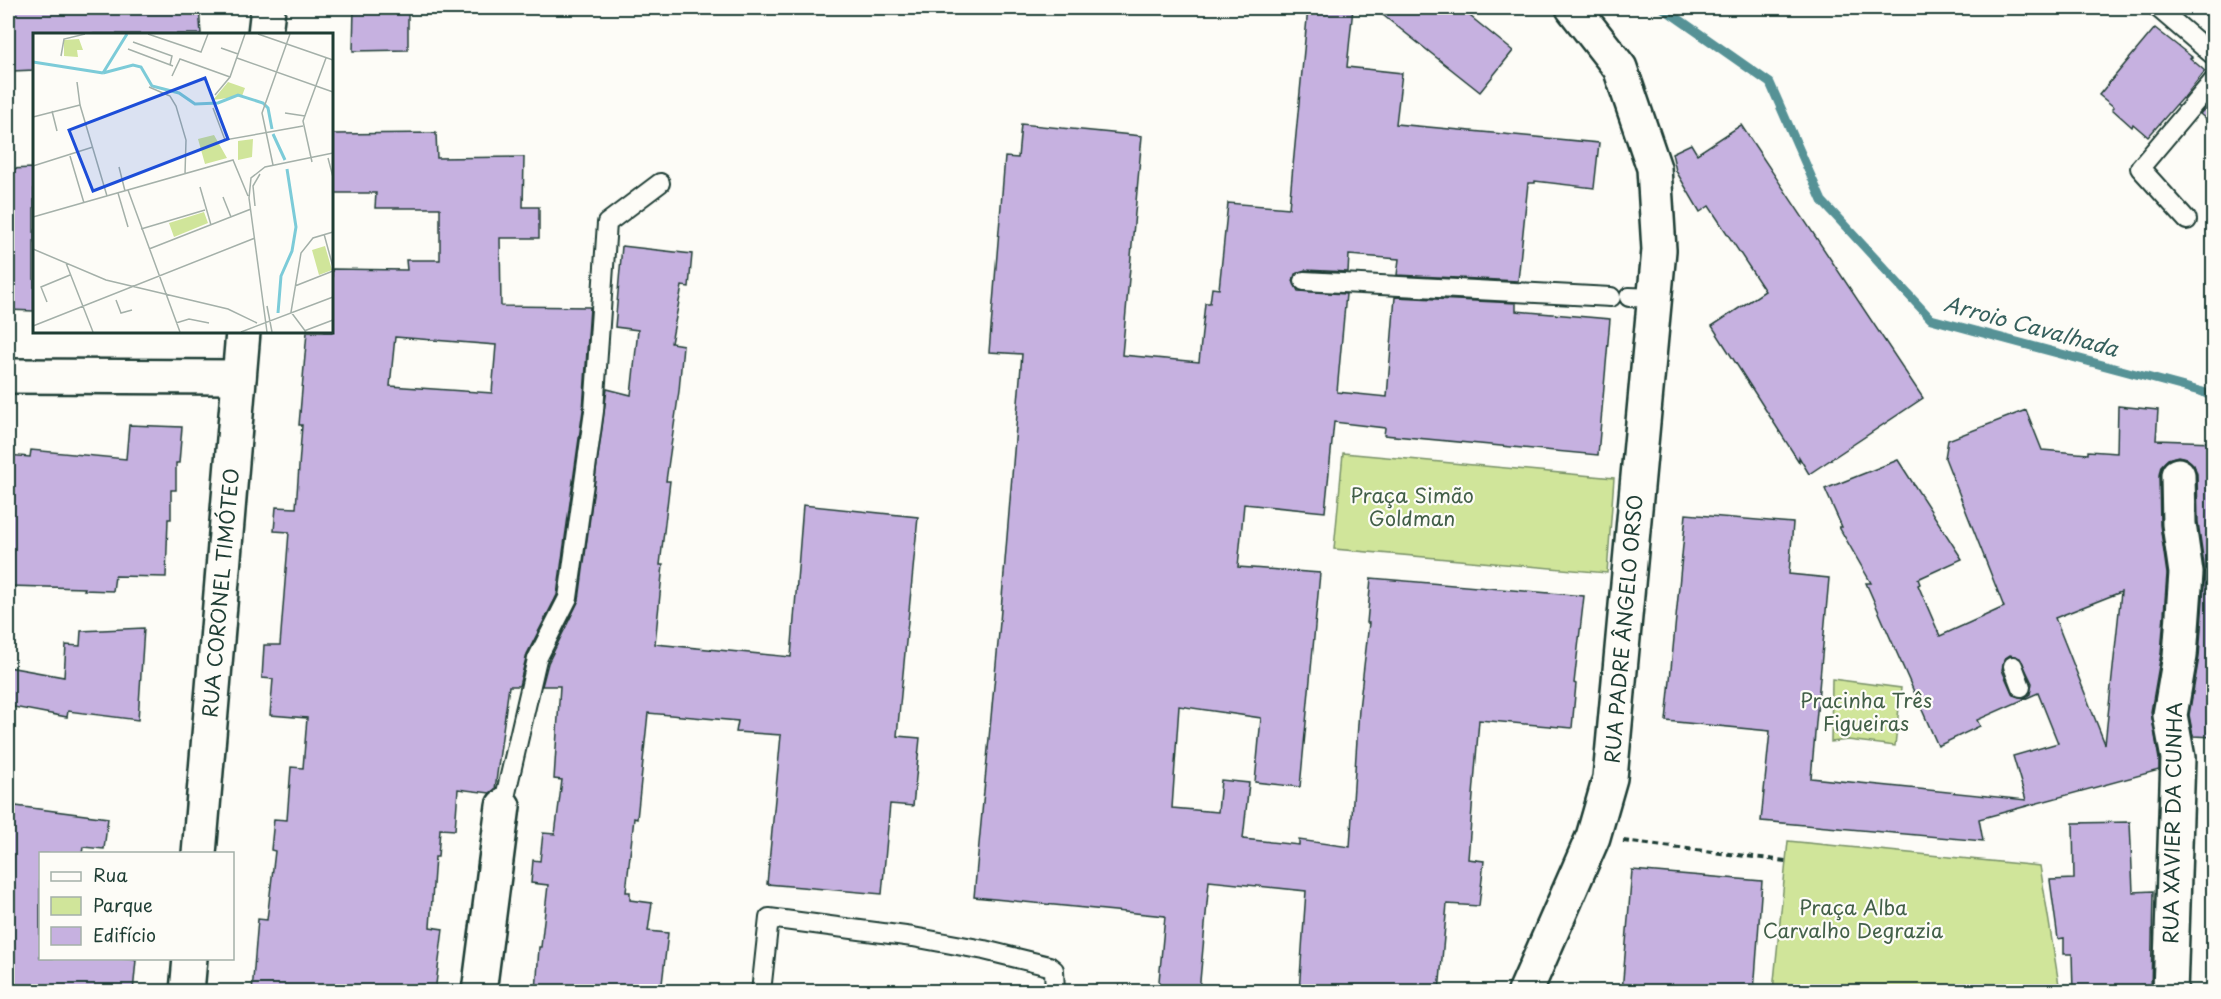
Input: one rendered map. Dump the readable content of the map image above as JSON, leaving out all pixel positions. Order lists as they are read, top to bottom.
{
  "streets": {
    "street": ["RUA CORONEL TIMÓTEO", "RUA PADRE ÂNGELO ORSO", "RUA XAVIER DA CUNHA"]
  },
  "water": ["Arroio Cavalhada"],
  "parks": ["Praça Simão Goldman", "Pracinha Três Figueiras", "Praça Alba Carvalho Degrazia"],
  "legend": ["Rua", "Parque", "Edifício"]
}
